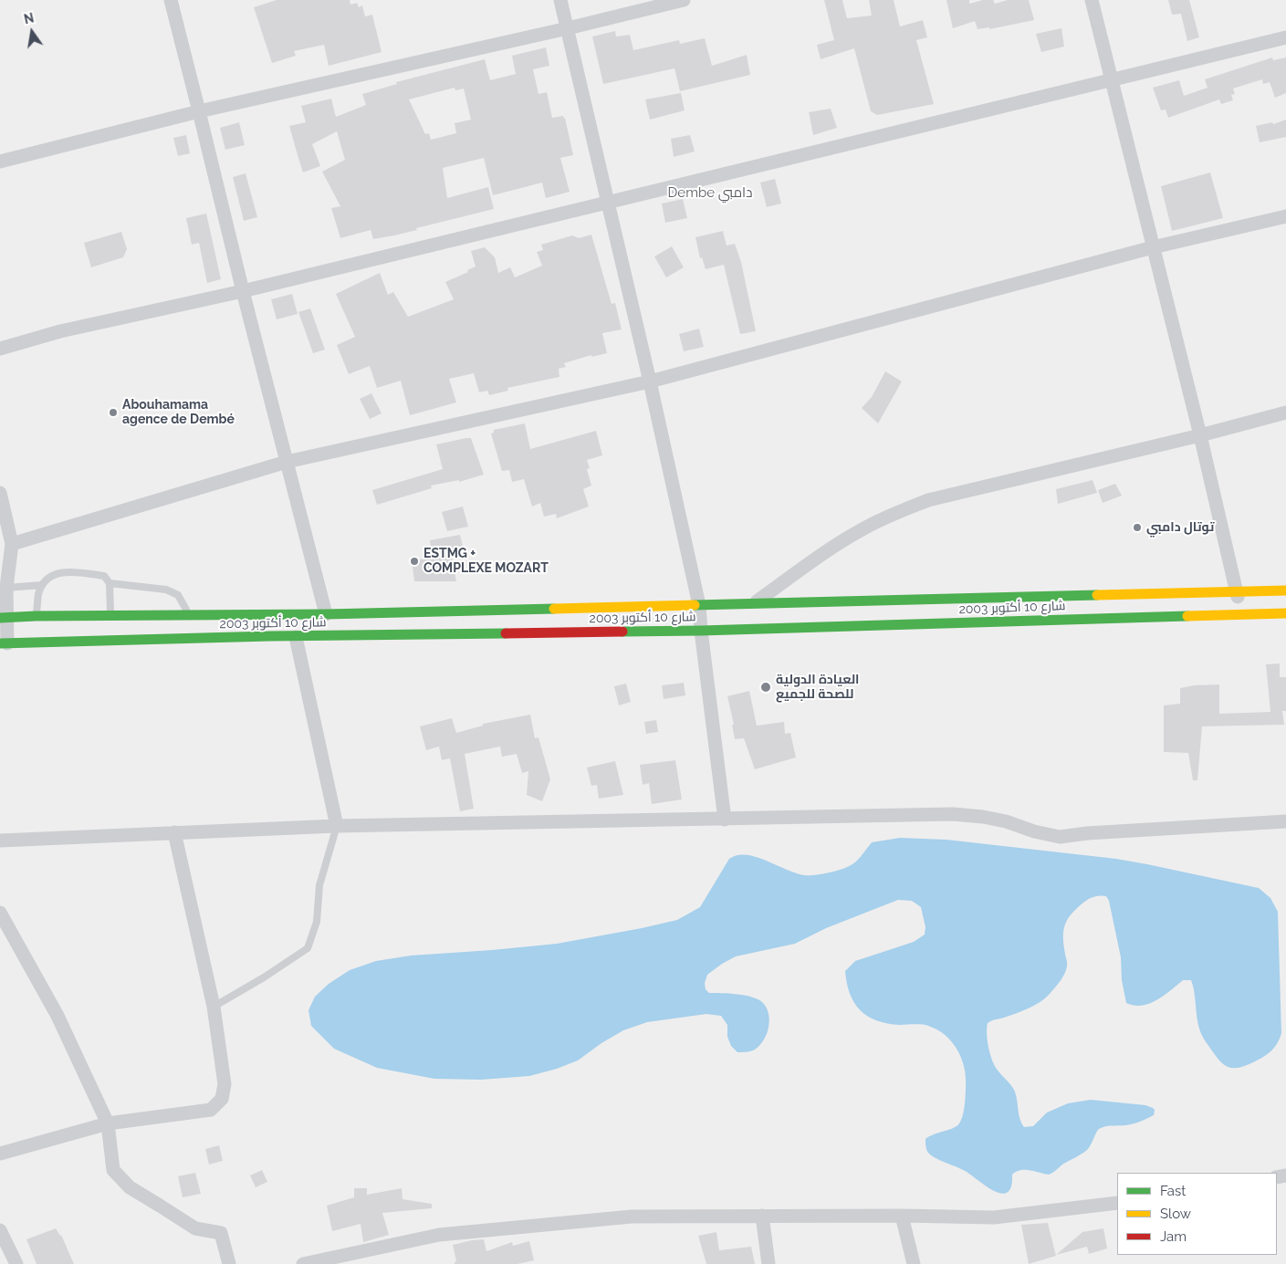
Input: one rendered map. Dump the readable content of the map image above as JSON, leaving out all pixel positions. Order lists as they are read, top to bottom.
{
  "streets": {
    "highway": ["شارع 10 أكتوبر 2003"]
  },
  "districts": ["Dembe دامبي"],
  "places": [
    "Abouhamama agence de Dembé",
    "توتال دامبي",
    "ESTMG + COMPLEXE MOZART",
    "العيادة الدولية للصحة للجميع"
  ],
  "legend": ["Fast", "Slow", "Jam"],
  "north": "top"
}
